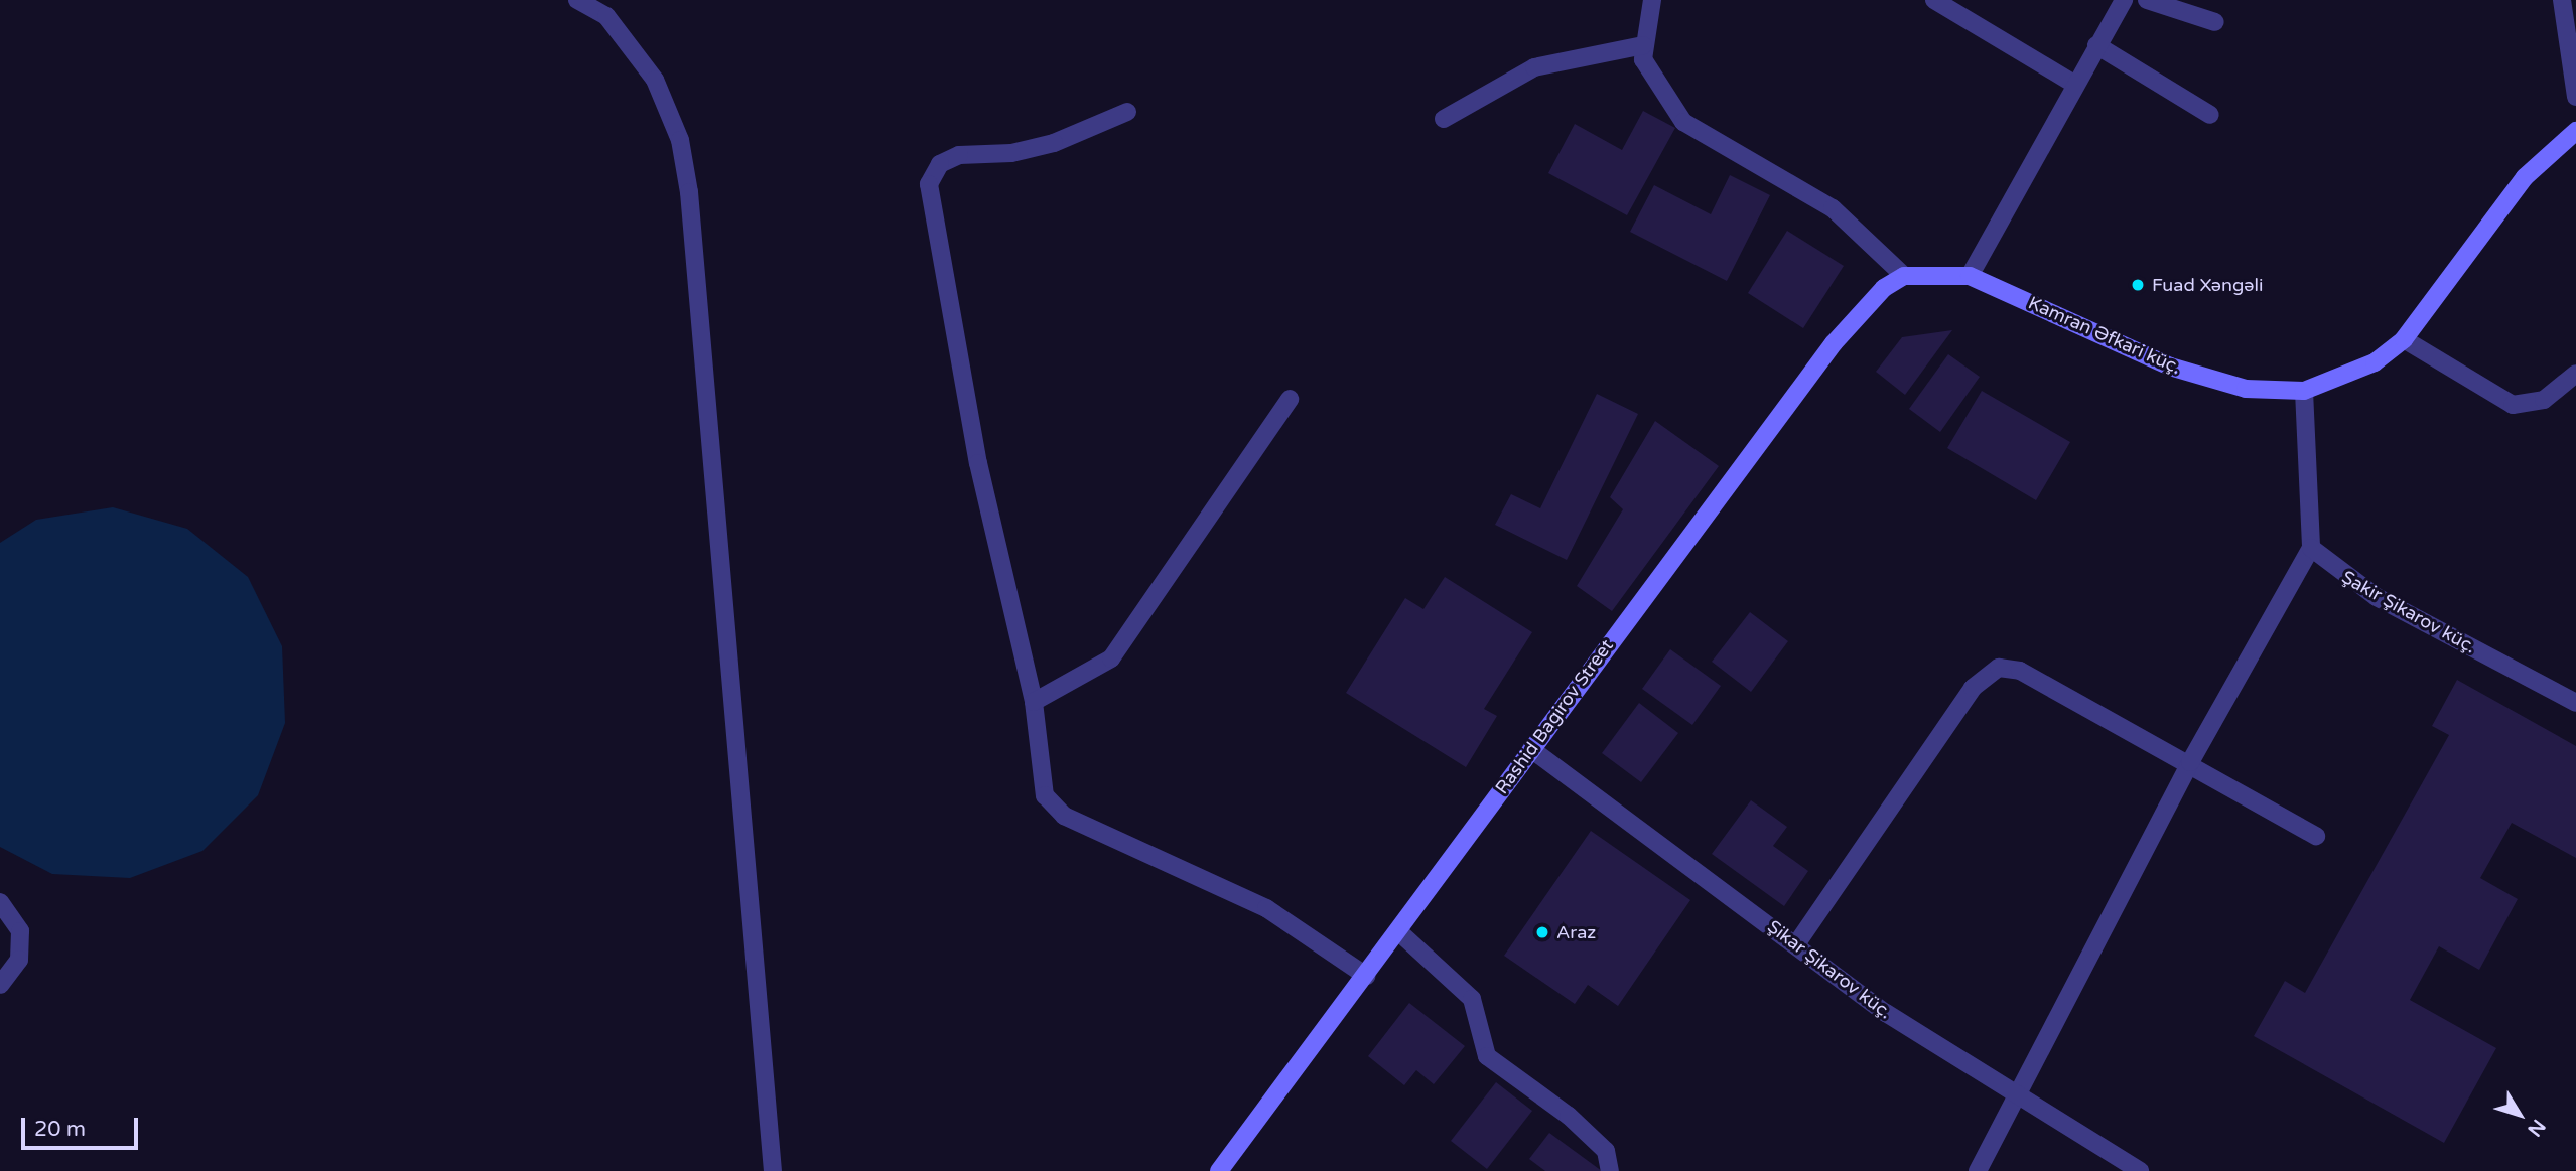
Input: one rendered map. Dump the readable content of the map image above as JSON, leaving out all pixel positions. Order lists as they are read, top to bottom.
{
  "streets": {
    "street": [
      "Kamran Əfkari küç.",
      "Şakir Şikarov küç.",
      "Rashid Bagirov Street",
      "Şikar Şikarov küç."
    ]
  },
  "crossings": [
    ["Kamran Əfkari küç.", "Rashid Bagirov Street"],
    ["Rashid Bagirov Street", "Şikar Şikarov küç."]
  ],
  "places": ["Fuad Xəngəli", "Araz"],
  "scale_bar": "20 m",
  "north": "bottom right"
}
